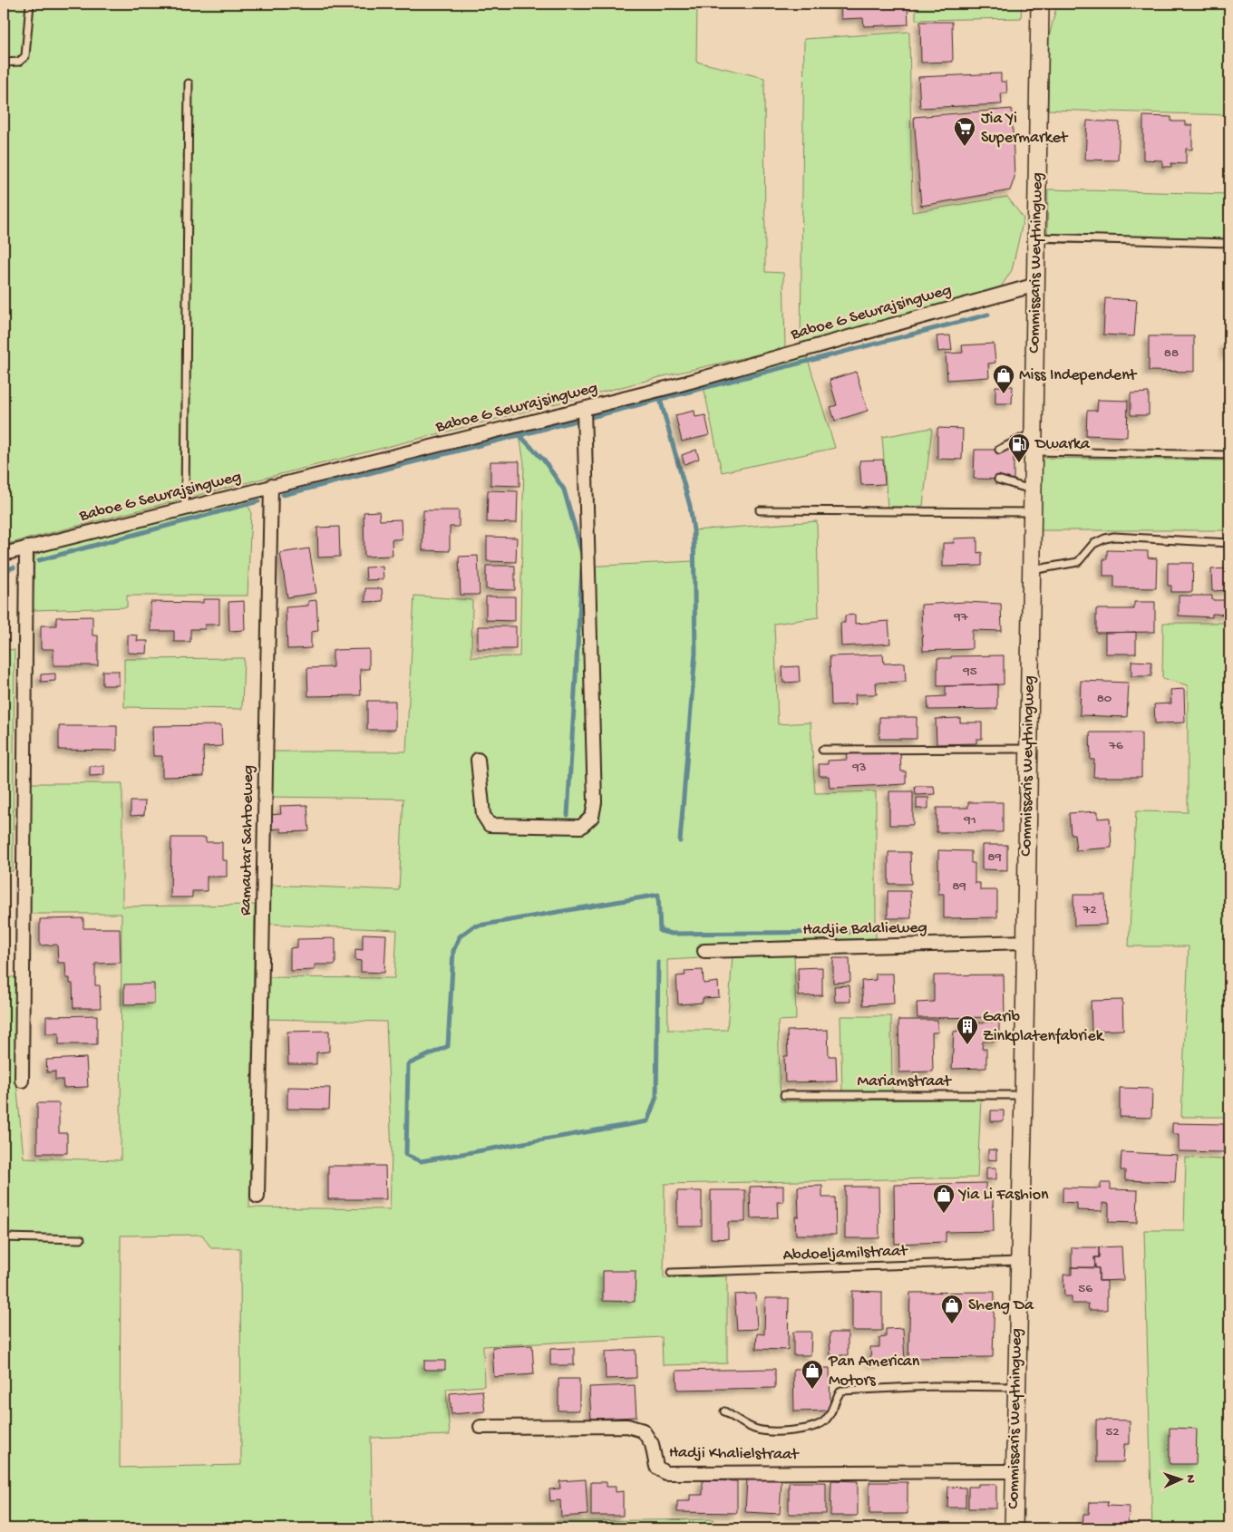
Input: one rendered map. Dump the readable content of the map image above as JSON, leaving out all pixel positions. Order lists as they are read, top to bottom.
{
  "streets": {
    "main road": ["Commissaris Weythingweg"],
    "street": [
      "Baboe G Sewrajsingweg",
      "Ramautar Sahtoeweg",
      "Hadjie Balalieweg",
      "Hadji Khalielstraat"
    ],
    "lane": ["Mariamstraat", "Abdoeljamilstraat"]
  },
  "crossings": [
    ["Commissaris Weythingweg", "Baboe G Sewrajsingweg"],
    ["Commissaris Weythingweg", "Hadjie Balalieweg"],
    ["Commissaris Weythingweg", "Mariamstraat"],
    ["Commissaris Weythingweg", "Abdoeljamilstraat"],
    ["Commissaris Weythingweg", "Hadji Khalielstraat"],
    ["Baboe G Sewrajsingweg", "Ramautar Sahtoeweg"]
  ],
  "places": {
    "supermarket": ["Jia Yi Supermarket"],
    "shop": [
      "Miss Independent",
      "Yia Li Fashion",
      "Sheng Da",
      "Pan American Motors"
    ],
    "fuel station": ["Dwarka"],
    "building": ["Garib Zinkplatenfabriek"]
  },
  "house_numbers": [
    "88",
    "97",
    "95",
    "80",
    "76",
    "93",
    "91",
    "89",
    "89",
    "72",
    "56",
    "52"
  ],
  "north": "right"
}
